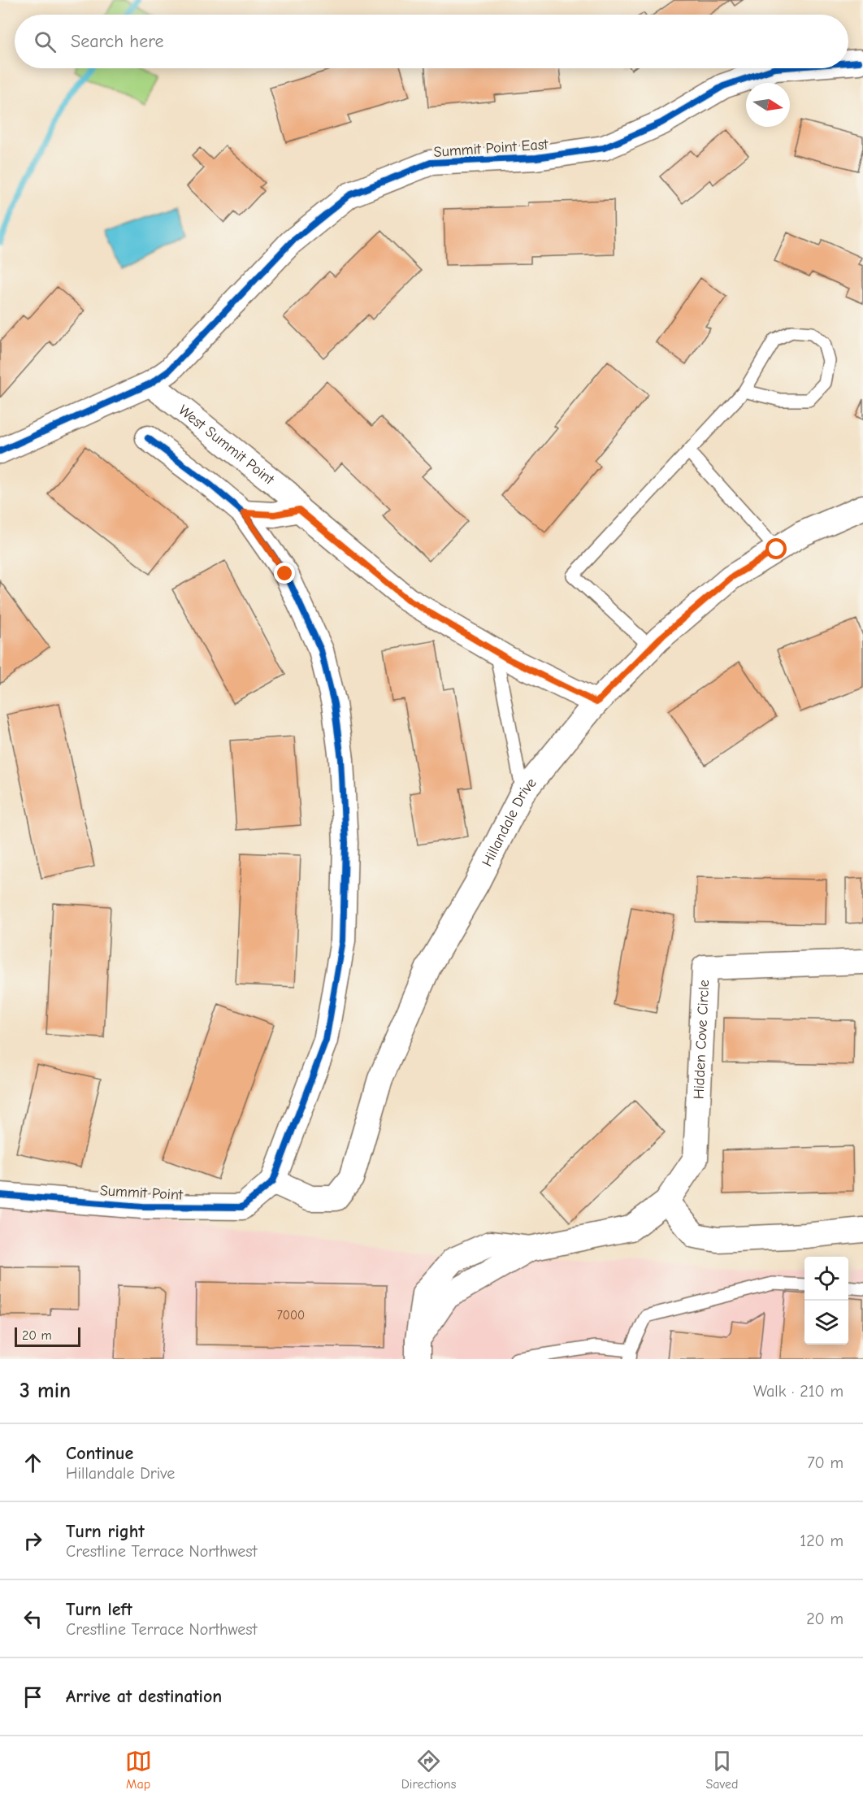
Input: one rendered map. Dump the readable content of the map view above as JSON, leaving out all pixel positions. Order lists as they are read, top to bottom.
{
  "streets": {
    "street": [
      "Summit Point East",
      "West Summit Point",
      "Hillandale Drive",
      "Hidden Cove Circle",
      "Summit Point"
    ]
  },
  "crossings": [
    ["Summit Point East", "West Summit Point"],
    ["West Summit Point", "Hillandale Drive"],
    ["Hillandale Drive", "Summit Point"]
  ],
  "house_numbers": ["7000"],
  "scale_bar": "20 m",
  "north": "right",
  "page": {
    "search": "Search here",
    "scale": "20 m",
    "heading": ["3 min", "Walk · 210 m"],
    "list": [
      ["Continue", "Hillandale Drive", "70 m"],
      ["Turn right", "Crestline Terrace Northwest", "120 m"],
      ["Turn left", "Crestline Terrace Northwest", "20 m"],
      "Arrive at destination"
    ],
    "nav": ["Map", "Directions", "Saved"]
  }
}
